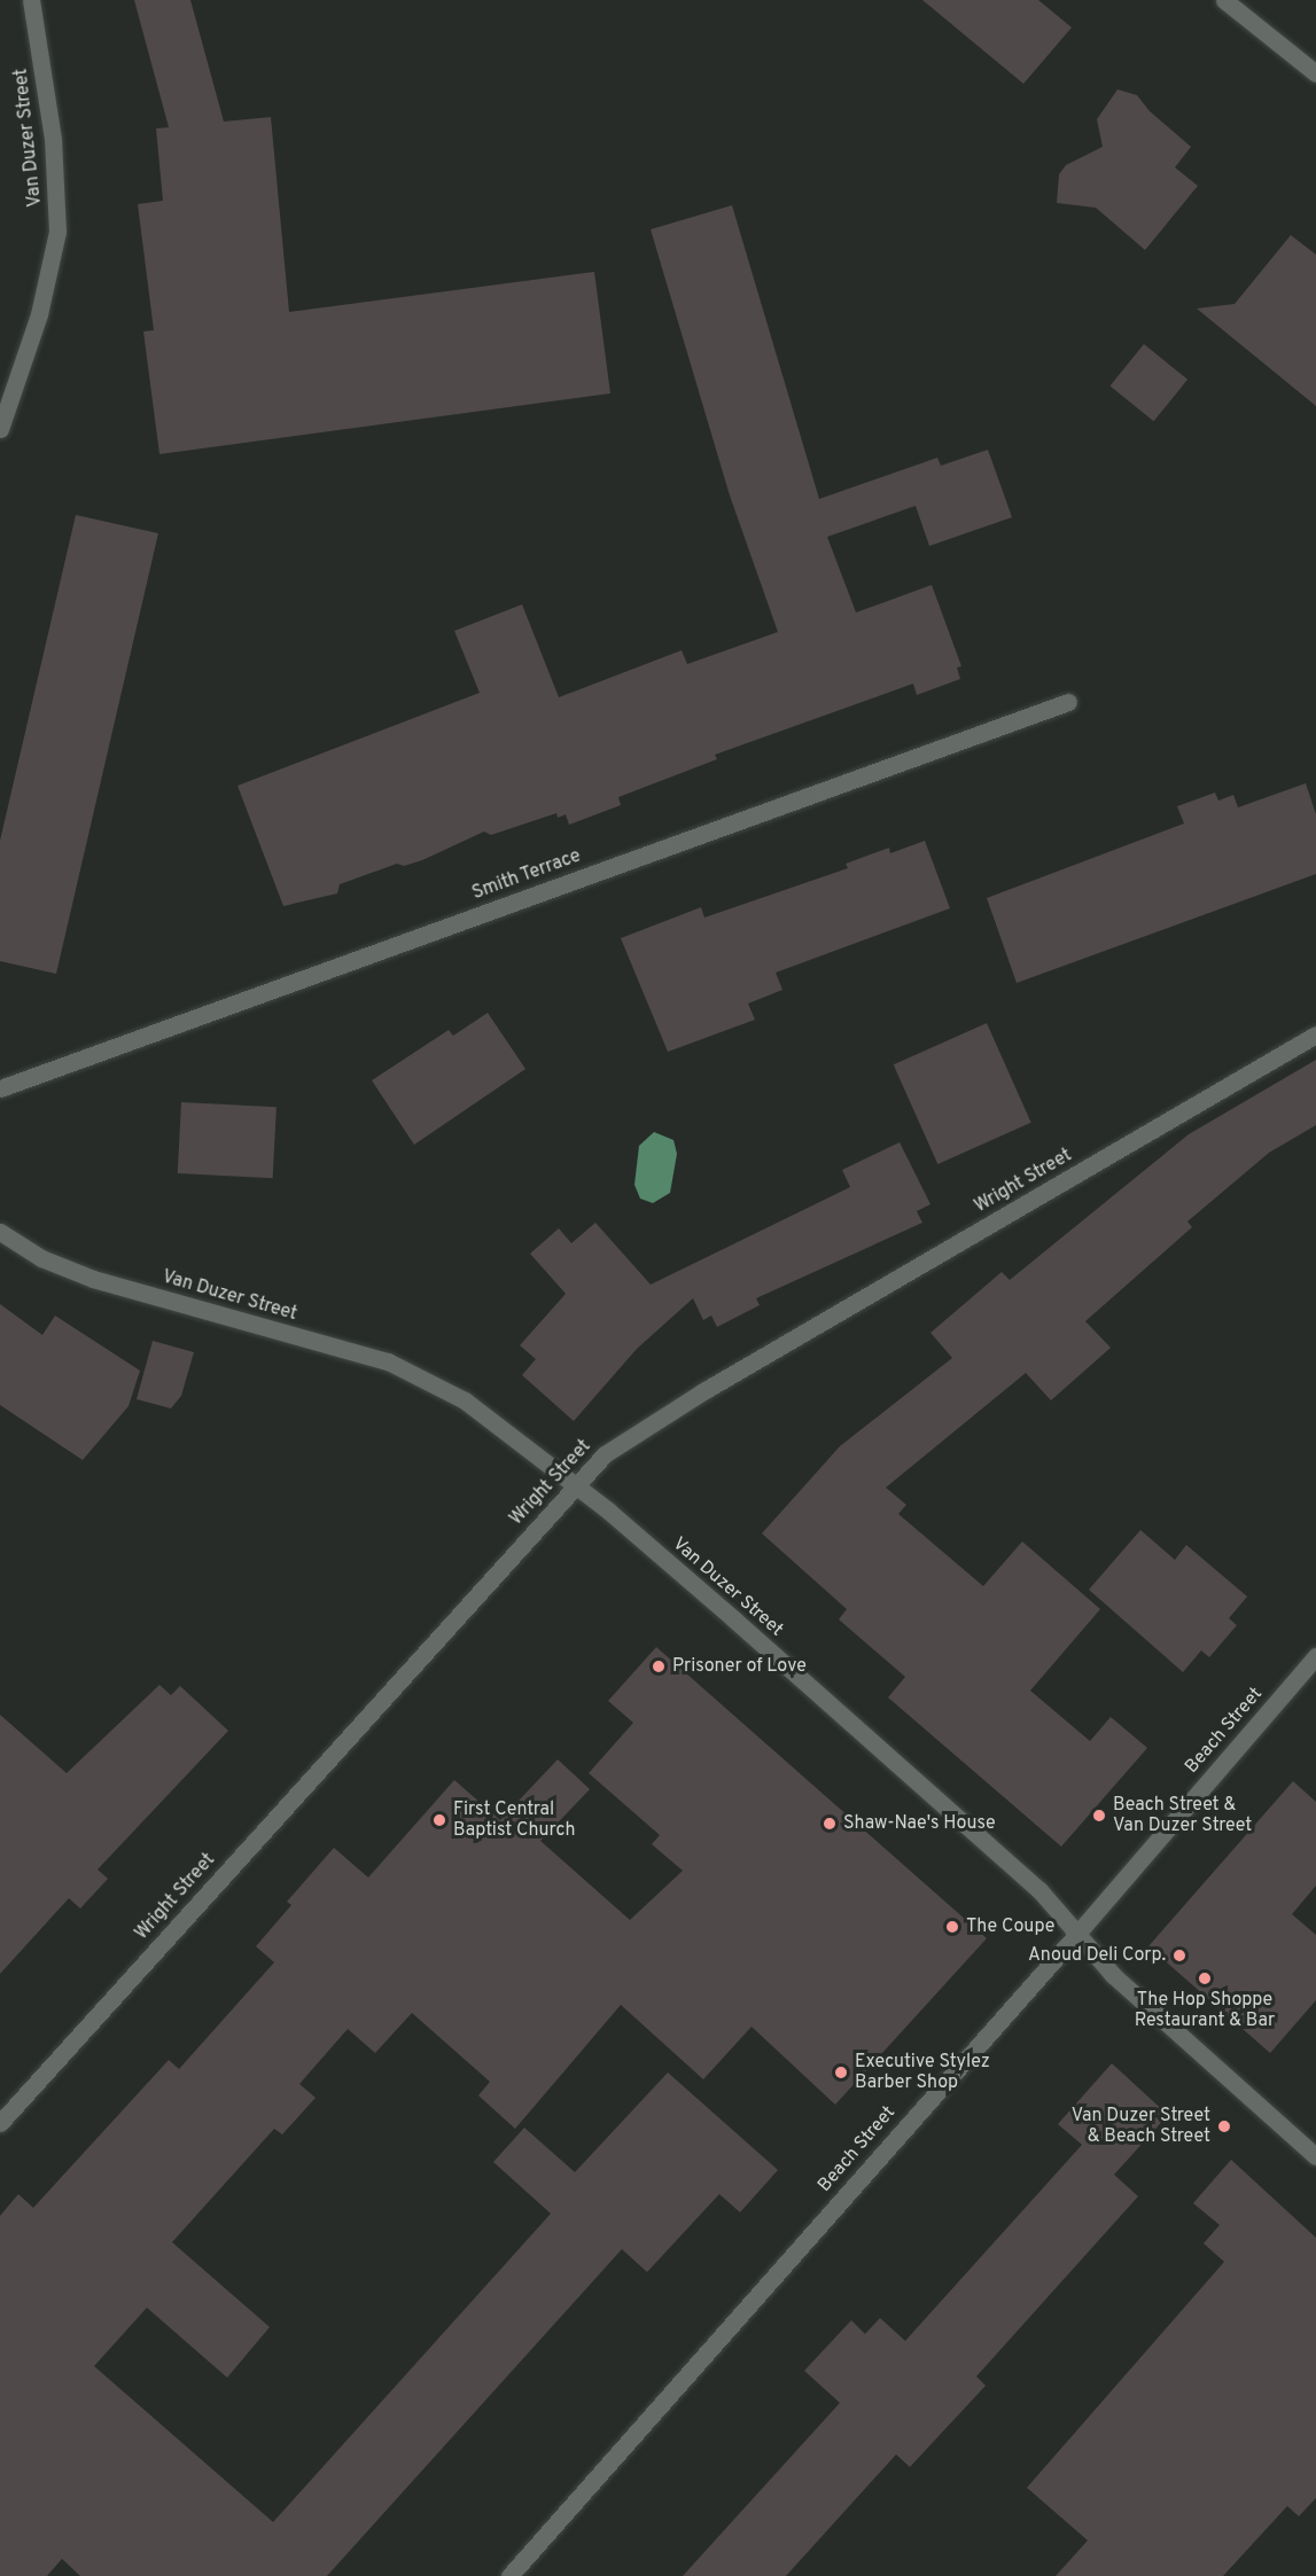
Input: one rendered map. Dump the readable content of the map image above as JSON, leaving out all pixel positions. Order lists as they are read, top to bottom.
{
  "streets": {
    "street": [
      "Van Duzer Street",
      "Smith Terrace",
      "Wright Street",
      "Beach Street"
    ]
  },
  "crossings": [
    ["Van Duzer Street", "Wright Street"],
    ["Van Duzer Street", "Beach Street"]
  ],
  "places": [
    "Prisoner of Love",
    "Beach Street & Van Duzer Street",
    "First Central Baptist Church",
    "Shaw-Nae's House",
    "The Coupe",
    "Anoud Deli Corp.",
    "The Hop Shoppe Restaurant & Bar",
    "Executive Stylez Barber Shop",
    "Van Duzer Street & Beach Street"
  ]
}
